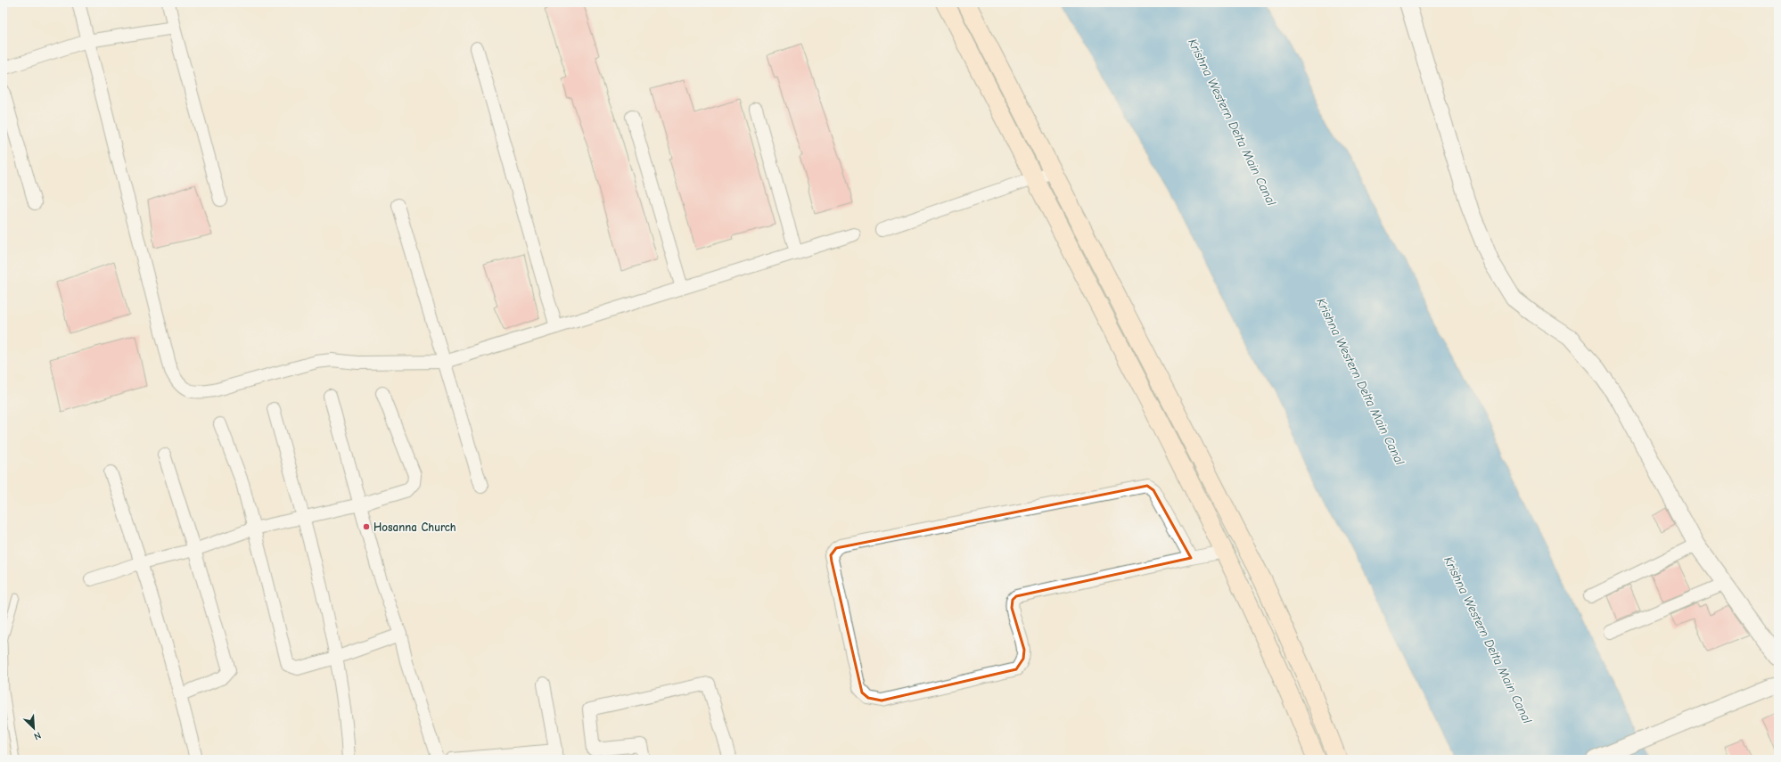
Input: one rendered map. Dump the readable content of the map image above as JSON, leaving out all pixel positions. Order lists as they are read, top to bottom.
{
  "water": ["Krishna Western Delta Main Canal"],
  "places": ["Hosanna Church"],
  "north": "bottom right"
}
